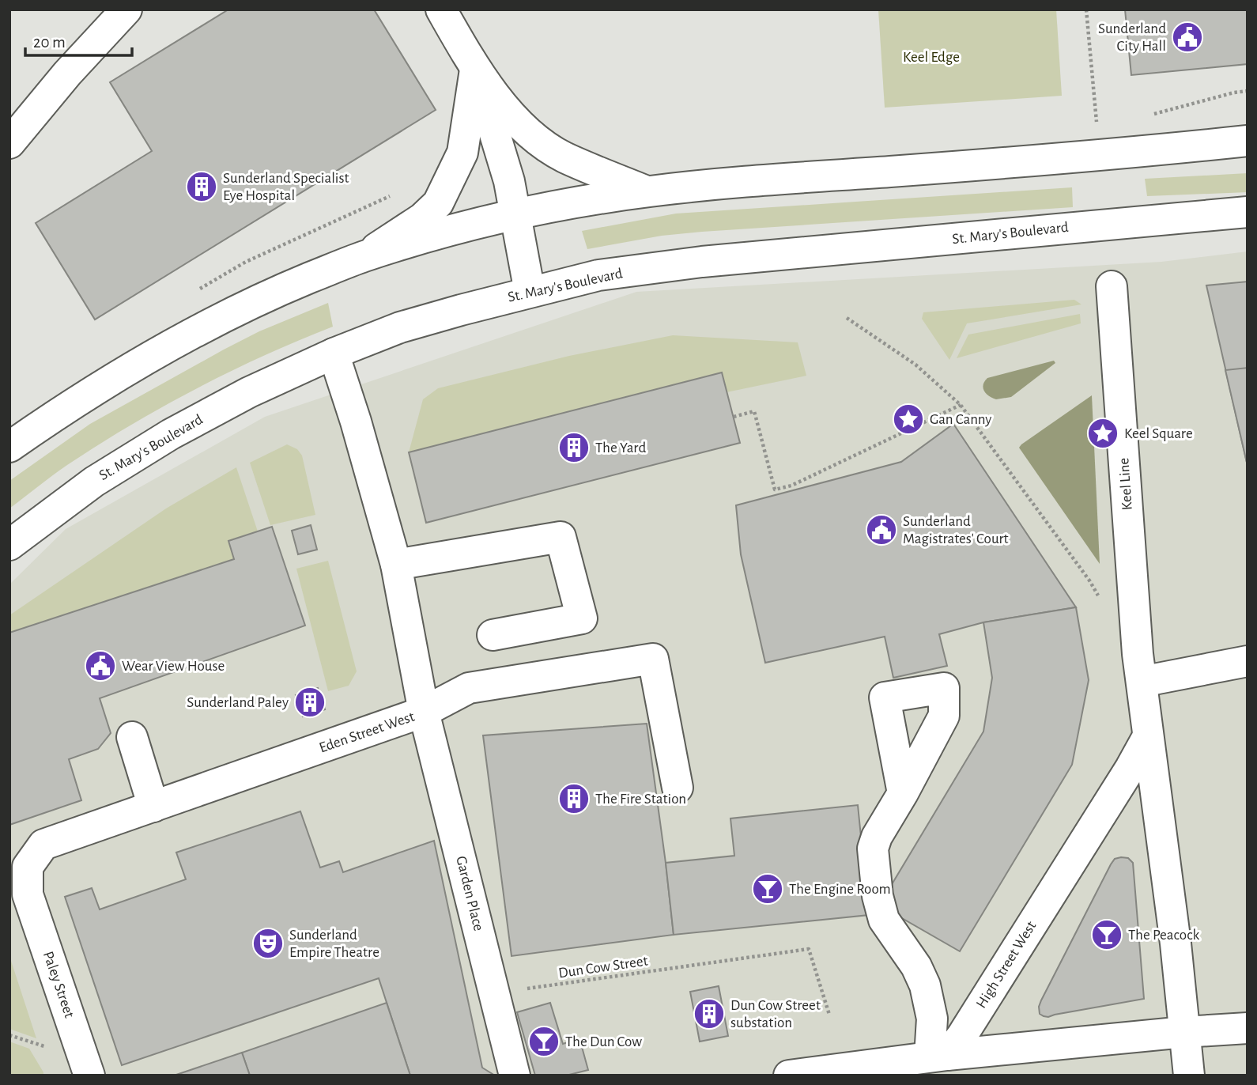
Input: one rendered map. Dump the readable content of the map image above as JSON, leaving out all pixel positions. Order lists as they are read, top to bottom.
{
  "streets": {
    "main road": [
      "St. Mary's Boulevard",
      "Keel Line",
      "Eden Street West",
      "Garden Place",
      "High Street West",
      "Paley Street"
    ],
    "path": ["Dun Cow Street"]
  },
  "crossings": [
    ["St. Mary's Boulevard", "Eden Street West"],
    ["Keel Line", "High Street West"],
    ["Eden Street West", "Garden Place"],
    ["Eden Street West", "Paley Street"],
    ["Garden Place", "Dun Cow Street"]
  ],
  "parks": ["Keel Edge"],
  "places": {
    "public building": ["Sunderland City Hall", "Sunderland Magistrates' Court", "Wear View House"],
    "building": [
      "Sunderland Specialist Eye Hospital",
      "The Yard",
      "Sunderland Paley",
      "The Fire Station",
      "Dun Cow Street substation"
    ],
    "place": ["Gan Canny", "Keel Square"],
    "bar": ["The Engine Room", "The Peacock", "The Dun Cow"],
    "theatre": ["Sunderland Empire Theatre"]
  },
  "scale_bar": "20 m"
}
